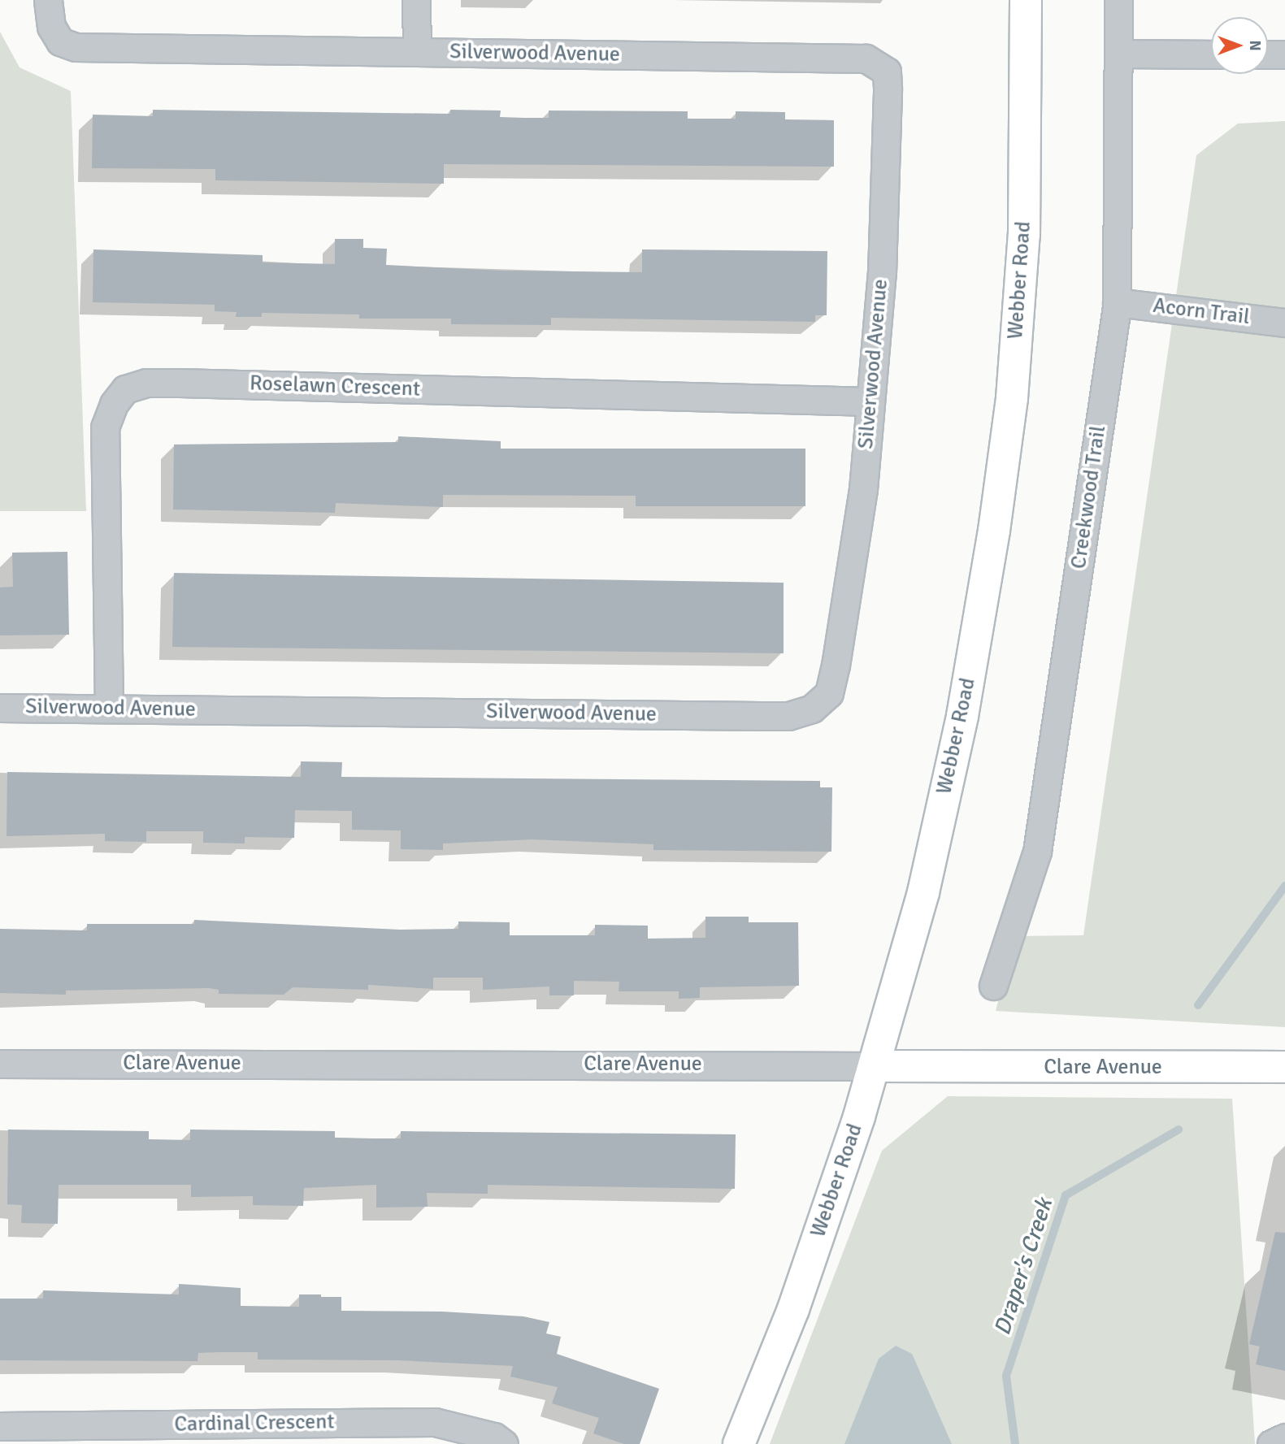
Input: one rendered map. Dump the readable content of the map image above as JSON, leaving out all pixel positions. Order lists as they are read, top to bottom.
{
  "streets": {
    "main road": ["Webber Road", "Clare Avenue"],
    "street": [
      "Silverwood Avenue",
      "Acorn Trail",
      "Roselawn Crescent",
      "Creekwood Trail",
      "Cardinal Crescent"
    ]
  },
  "crossings": [
    ["Silverwood Avenue", "Roselawn Crescent"],
    ["Webber Road", "Clare Avenue"],
    ["Acorn Trail", "Creekwood Trail"]
  ],
  "water": ["Draper's Creek"],
  "north": "right"
}
